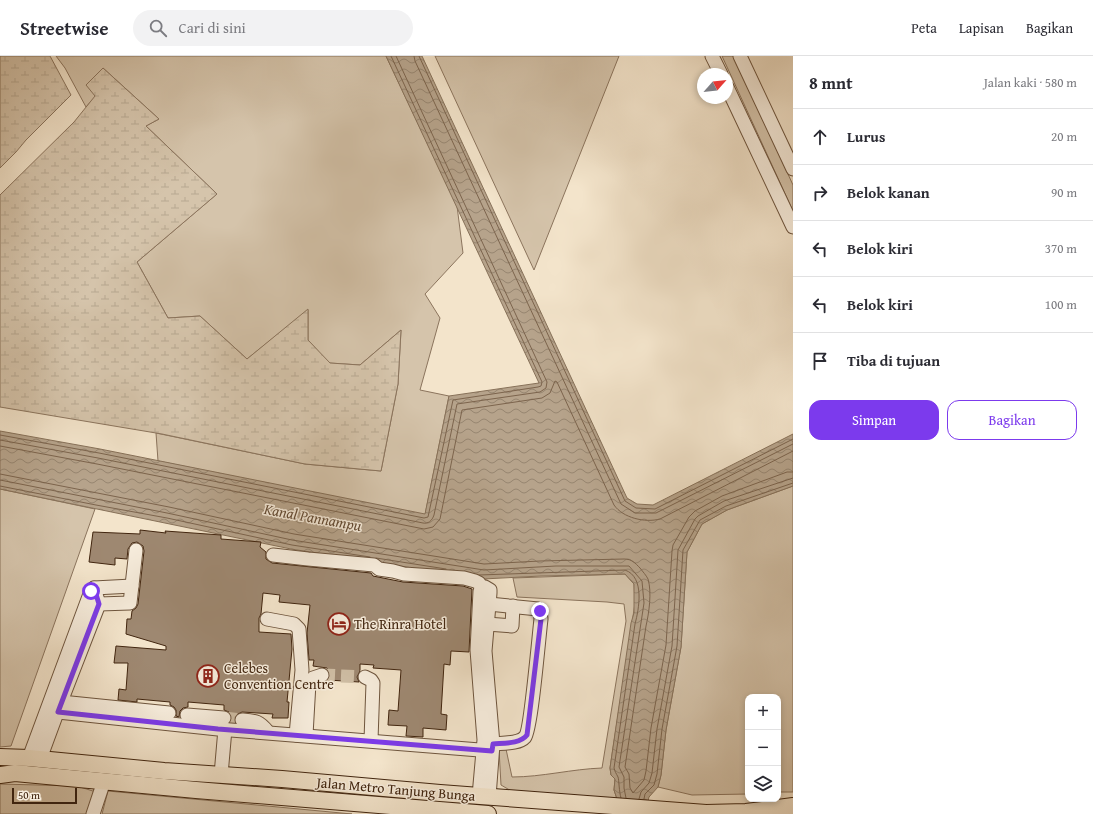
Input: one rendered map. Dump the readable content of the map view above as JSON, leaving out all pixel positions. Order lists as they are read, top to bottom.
{
  "streets": {
    "main road": ["Jalan Metro Tanjung Bunga"]
  },
  "water": ["Kanal Pannampu"],
  "places": {
    "hotel": ["The Rinra Hotel"],
    "building": ["Celebes Convention Centre"]
  },
  "scale_bar": "50 m",
  "north": "top right",
  "page": {
    "header": "Streetwise",
    "search": "Cari di sini",
    "nav": ["Peta", "Lapisan", "Bagikan"],
    "heading": ["8 mnt", "Jalan kaki · 580 m"],
    "list": [
      ["Lurus", "20 m"],
      ["Belok kanan", "90 m"],
      ["Belok kiri", "370 m"],
      ["Belok kiri", "100 m"],
      "Tiba di tujuan"
    ],
    "buttons": ["Simpan", "Bagikan"],
    "map_buttons": ["+", "−"],
    "scale": "50 m"
  }
}
